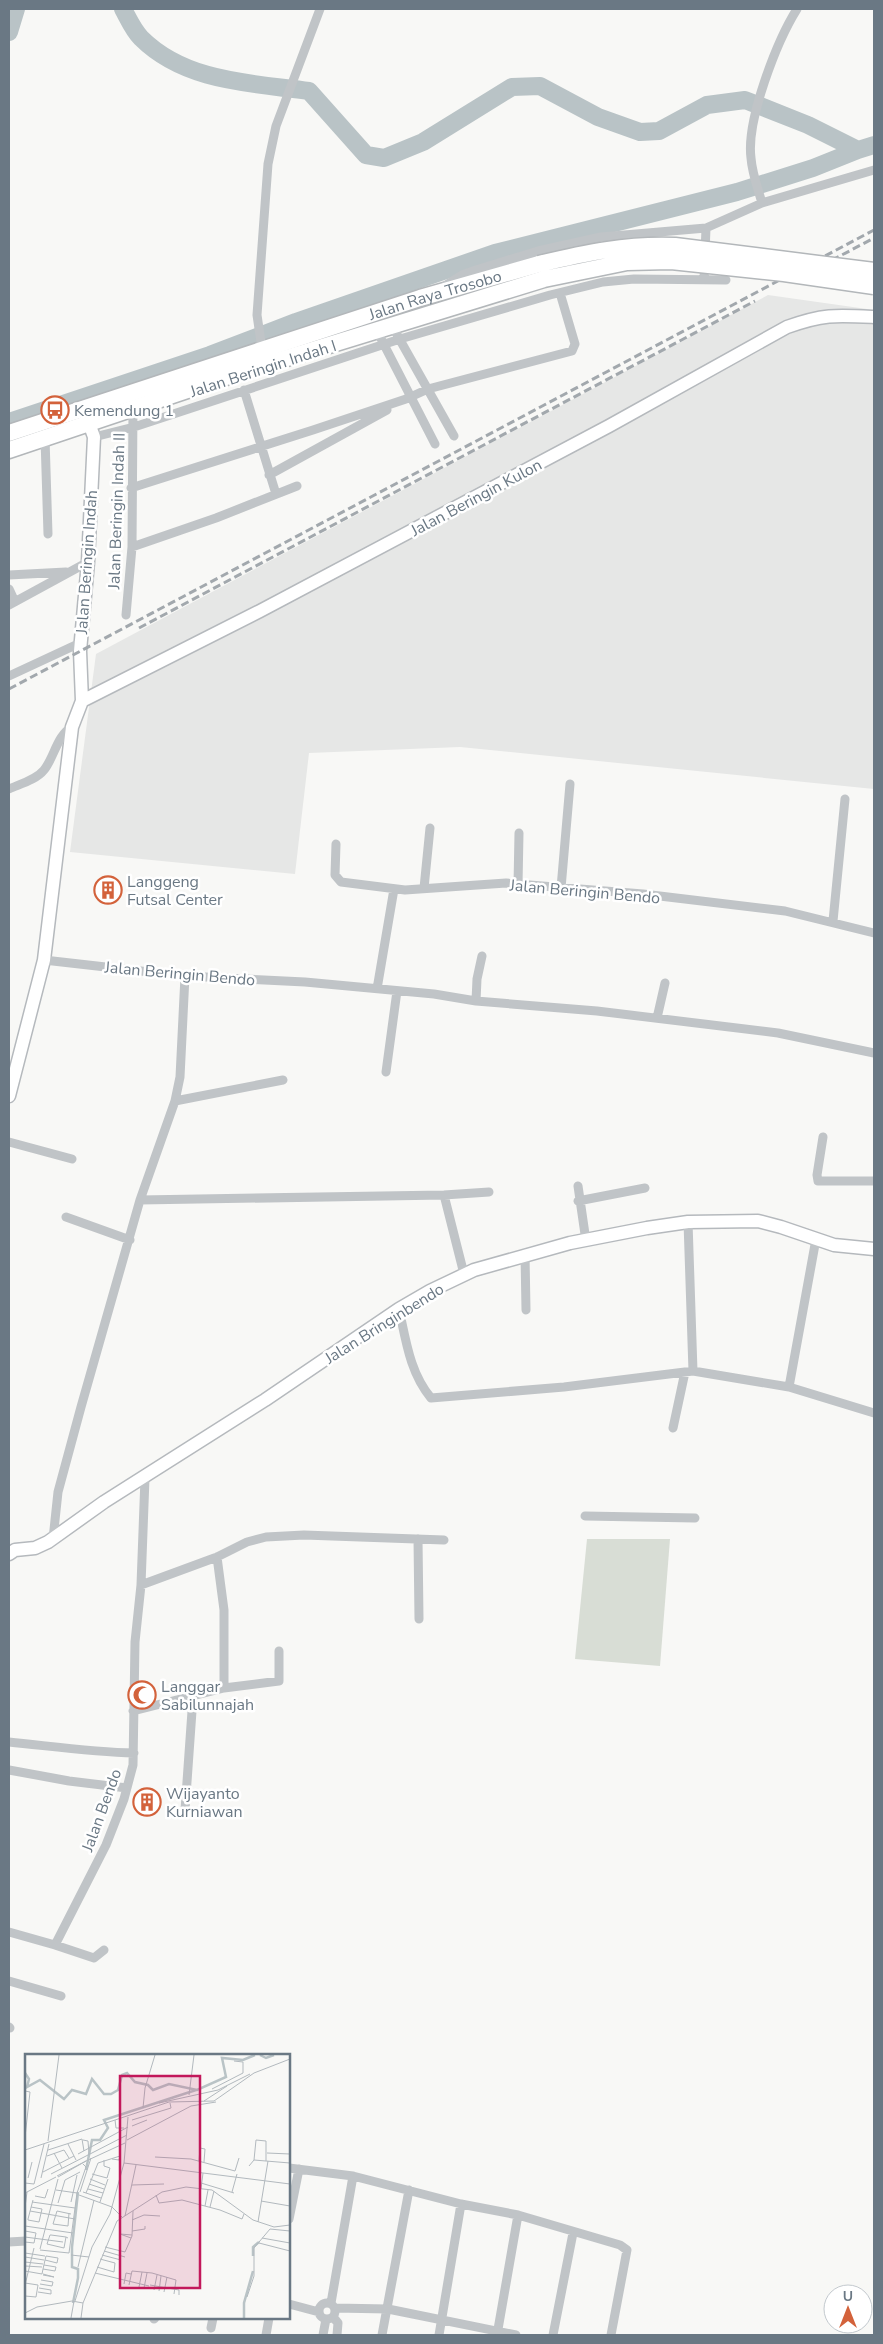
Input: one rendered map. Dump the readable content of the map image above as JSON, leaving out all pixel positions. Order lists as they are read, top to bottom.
{
  "streets": {
    "highway": ["Jalan Raya Trosobo"],
    "street": [
      "Jalan Beringin Indah I",
      "Jalan Beringin Kulon",
      "Jalan Beringin Indah II",
      "Jalan Beringin Indah",
      "Jalan Beringin Bendo",
      "Jalan Bringinbendo",
      "Jalan Bendo"
    ]
  },
  "crossings": [
    ["Jalan Raya Trosobo", "Jalan Beringin Indah I"],
    ["Jalan Raya Trosobo", "Jalan Beringin Indah II"],
    ["Jalan Raya Trosobo", "Jalan Beringin Indah"],
    ["Jalan Beringin Indah I", "Jalan Beringin Indah II"],
    ["Jalan Beringin Indah I", "Jalan Beringin Indah"],
    ["Jalan Beringin Kulon", "Jalan Beringin Indah"],
    ["Jalan Bringinbendo", "Jalan Bendo"]
  ],
  "places": {
    "bus stop": ["Kemendung 1"],
    "building": ["Langgeng Futsal Center", "Wijayanto Kurniawan"],
    "mosque": ["Langgar Sabilunnajah"]
  },
  "north": "top"
}
